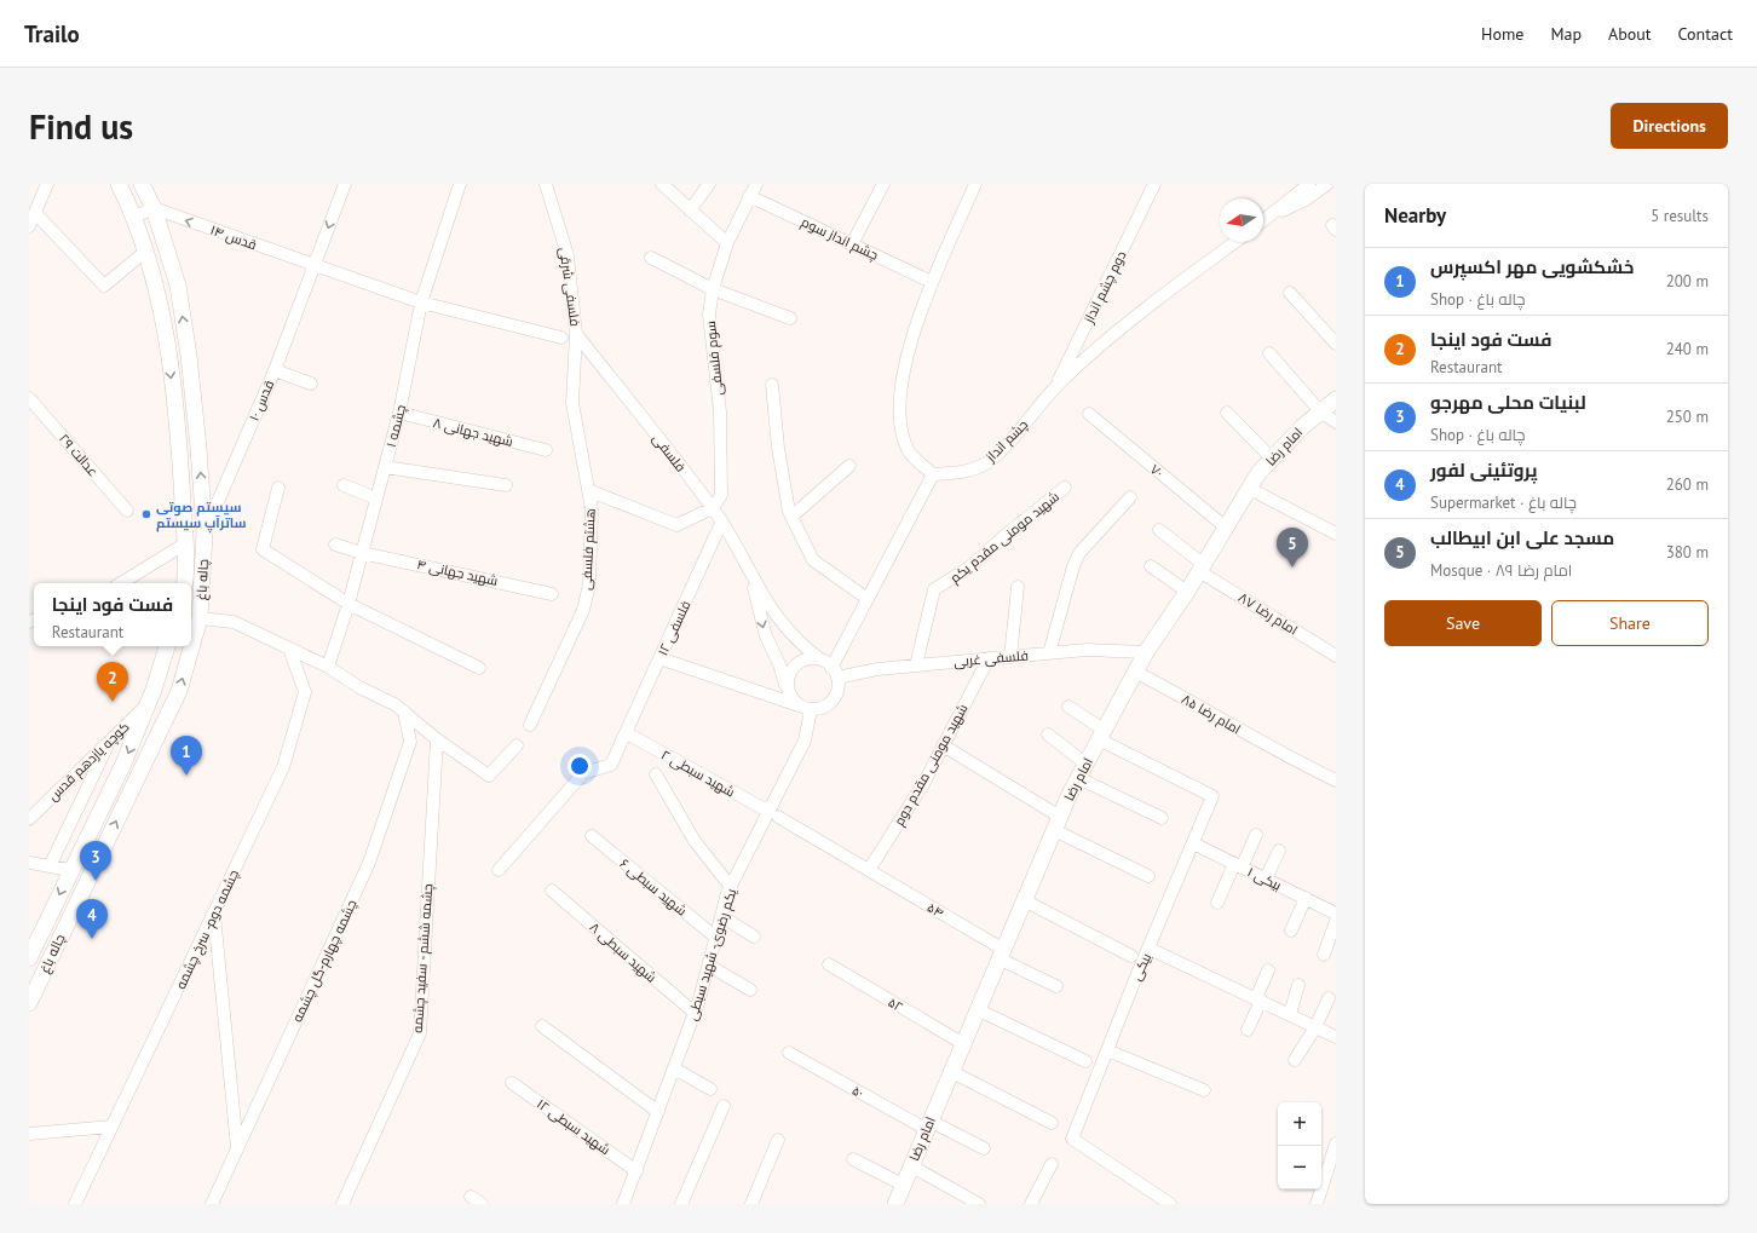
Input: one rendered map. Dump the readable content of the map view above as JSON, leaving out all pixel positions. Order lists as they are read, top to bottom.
{
  "streets": {
    "main road": ["امام رضا", "چاله باغ"],
    "street": [
      "قدس ۱۴",
      "چشم انداز سوم",
      "فلسفی شرقی",
      "دوم چشم انداز",
      "سوم فلسفی",
      "قدس ۱۰",
      "چشمه ۱",
      "۸ شهید جهانی",
      "چشم انداز",
      "فلسفی",
      "عدالت ۲۹",
      "۷۰",
      "شهید مومنی مقدم یکم",
      "هشتم فلسفی",
      "۴ شهید جهانی",
      "امام رضا ۸۷",
      "۱۲ فلسفی",
      "فلسفی غربی",
      "امام رضا ۸۵",
      "کوچه یازدهم قدس",
      "شهید مومنی مقدم دوم",
      "۲ شهید سبطی",
      "۱ بیکی",
      "۶ شهید سبطی",
      "۵۴",
      "چشمه دوم- سرخ چشمه",
      "۸ شهید سبطی",
      "یکم رضوی- شهید سبطی",
      "چشمه ششم - سفید چشمه",
      "چشمه چهارم-گل چشمه",
      "بیکی",
      "۵۲",
      "۵۰",
      "۱۲ شهید سبطی"
    ]
  },
  "crossings": [
    ["قدس ۱۴", "قدس ۱۰"],
    ["قدس ۱۴", "چشمه ۱"],
    ["قدس ۱۴", "چاله باغ"],
    ["چشم انداز سوم", "سوم فلسفی"],
    ["فلسفی شرقی", "فلسفی"],
    ["فلسفی شرقی", "هشتم فلسفی"],
    ["دوم چشم انداز", "چشم انداز"],
    ["سوم فلسفی", "فلسفی"],
    ["قدس ۱۰", "چاله باغ"],
    ["چشمه ۱", "۸ شهید جهانی"],
    ["چشمه ۱", "۴ شهید جهانی"],
    ["امام رضا", "۷۰"],
    ["امام رضا", "امام رضا ۸۷"],
    ["امام رضا", "فلسفی غربی"],
    ["امام رضا", "امام رضا ۸۵"],
    ["امام رضا", "۵۴"],
    ["امام رضا", "بیکی"],
    ["امام رضا", "۵۲"],
    ["امام رضا", "۵۰"],
    ["فلسفی", "هشتم فلسفی"],
    ["فلسفی", "۱۲ فلسفی"],
    ["شهید مومنی مقدم یکم", "فلسفی غربی"],
    ["چاله باغ", "کوچه یازدهم قدس"],
    ["۱۲ فلسفی", "۲ شهید سبطی"],
    ["فلسفی غربی", "شهید مومنی مقدم دوم"],
    ["فلسفی غربی", "یکم رضوی- شهید سبطی"],
    ["شهید مومنی مقدم دوم", "۲ شهید سبطی"],
    ["شهید مومنی مقدم دوم", "۵۴"],
    ["۲ شهید سبطی", "۵۴"],
    ["۲ شهید سبطی", "یکم رضوی- شهید سبطی"],
    ["۱ بیکی", "بیکی"],
    ["۶ شهید سبطی", "یکم رضوی- شهید سبطی"],
    ["۸ شهید سبطی", "یکم رضوی- شهید سبطی"],
    ["یکم رضوی- شهید سبطی", "۱۲ شهید سبطی"]
  ],
  "one_way": ["قدس ۱۴"],
  "places": ["سیستم صوتی ساترآپ سیستم"],
  "north": "left",
  "page": {
    "header": "Trailo",
    "nav": [
      "Home",
      "Map",
      "About",
      "Contact"
    ],
    "buttons": [
      "Directions",
      ["Save", "Share"]
    ],
    "title": "Find us",
    "heading": ["Nearby", "5 results"],
    "list": [
      {
        "mark": "1",
        "name": "خشکشویی مهر اکسپرس",
        "note": "Shop · چاله باغ",
        "value": "200 m"
      },
      {
        "mark": "2",
        "name": "فست فود اينجا",
        "note": "Restaurant",
        "value": "240 m"
      },
      {
        "mark": "3",
        "name": "لبنیات محلی مهرجو",
        "note": "Shop · چاله باغ",
        "value": "250 m"
      },
      {
        "mark": "4",
        "name": "پروتئینی لفور",
        "note": "Supermarket · چاله باغ",
        "value": "260 m"
      },
      {
        "mark": "5",
        "name": "مسجد علی ابن ابیطالب",
        "note": "Mosque · امام رضا ۸۹",
        "value": "380 m"
      }
    ],
    "pins": [
      "5",
      "2",
      "1",
      "3",
      "4"
    ],
    "popup": ["فست فود اينجا", "Restaurant"],
    "map_buttons": ["+", "−"]
  }
}
